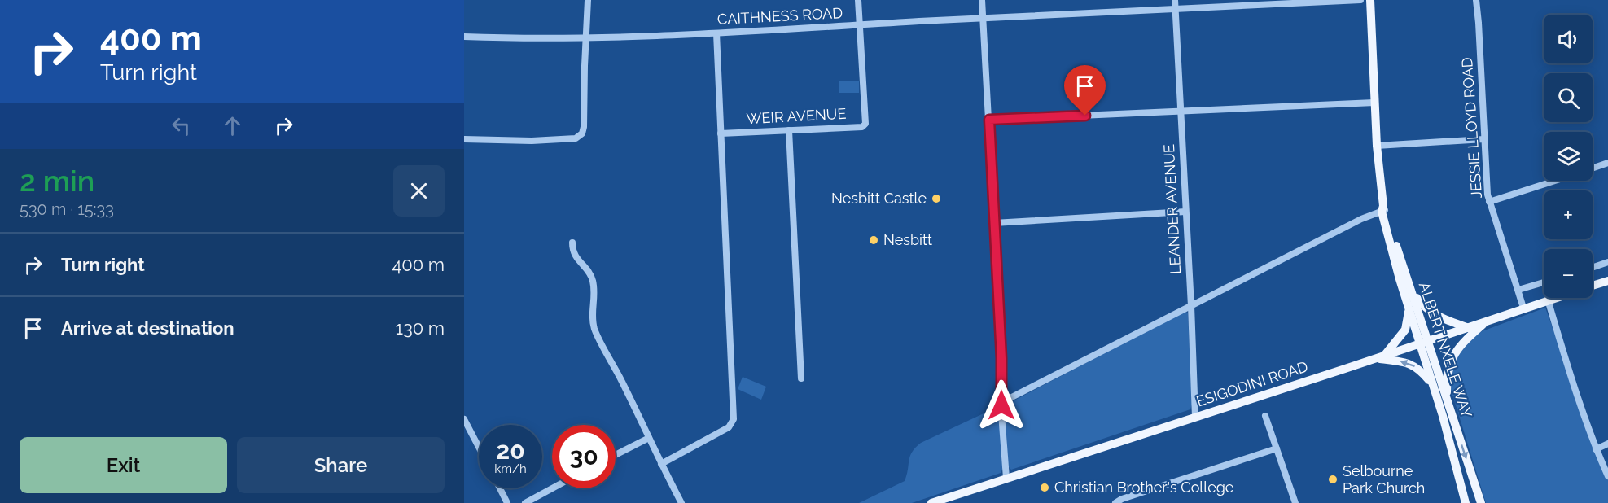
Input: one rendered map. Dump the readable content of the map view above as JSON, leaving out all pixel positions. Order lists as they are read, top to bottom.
{
  "streets": {
    "main road": ["ALBERT NXELE WAY", "ESIGODINI ROAD"],
    "street": [
      "CAITHNESS ROAD",
      "WEIR AVENUE",
      "JESSIE LLOYD ROAD",
      "LEANDER AVENUE"
    ]
  },
  "crossings": [
    ["CAITHNESS ROAD", "WEIR AVENUE"],
    ["CAITHNESS ROAD", "LEANDER AVENUE"],
    ["JESSIE LLOYD ROAD", "ESIGODINI ROAD"],
    ["LEANDER AVENUE", "ESIGODINI ROAD"],
    ["ALBERT NXELE WAY", "ESIGODINI ROAD"]
  ],
  "places": [
    "Nesbitt Castle",
    "Nesbitt",
    "Selbourne Park Church",
    "Christian Brother's College"
  ],
  "page": {
    "turn": ["400 m", "Turn right"],
    "map_buttons": ["+", "−"],
    "heading": ["2 min", "530 m · 15:33"],
    "list": [
      {
        "name": "Turn right",
        "value": "400 m"
      },
      {
        "name": "Arrive at destination",
        "value": "130 m"
      }
    ],
    "speed": "20 km/h",
    "limit": "30",
    "buttons": ["Exit", "Share"]
  }
}
